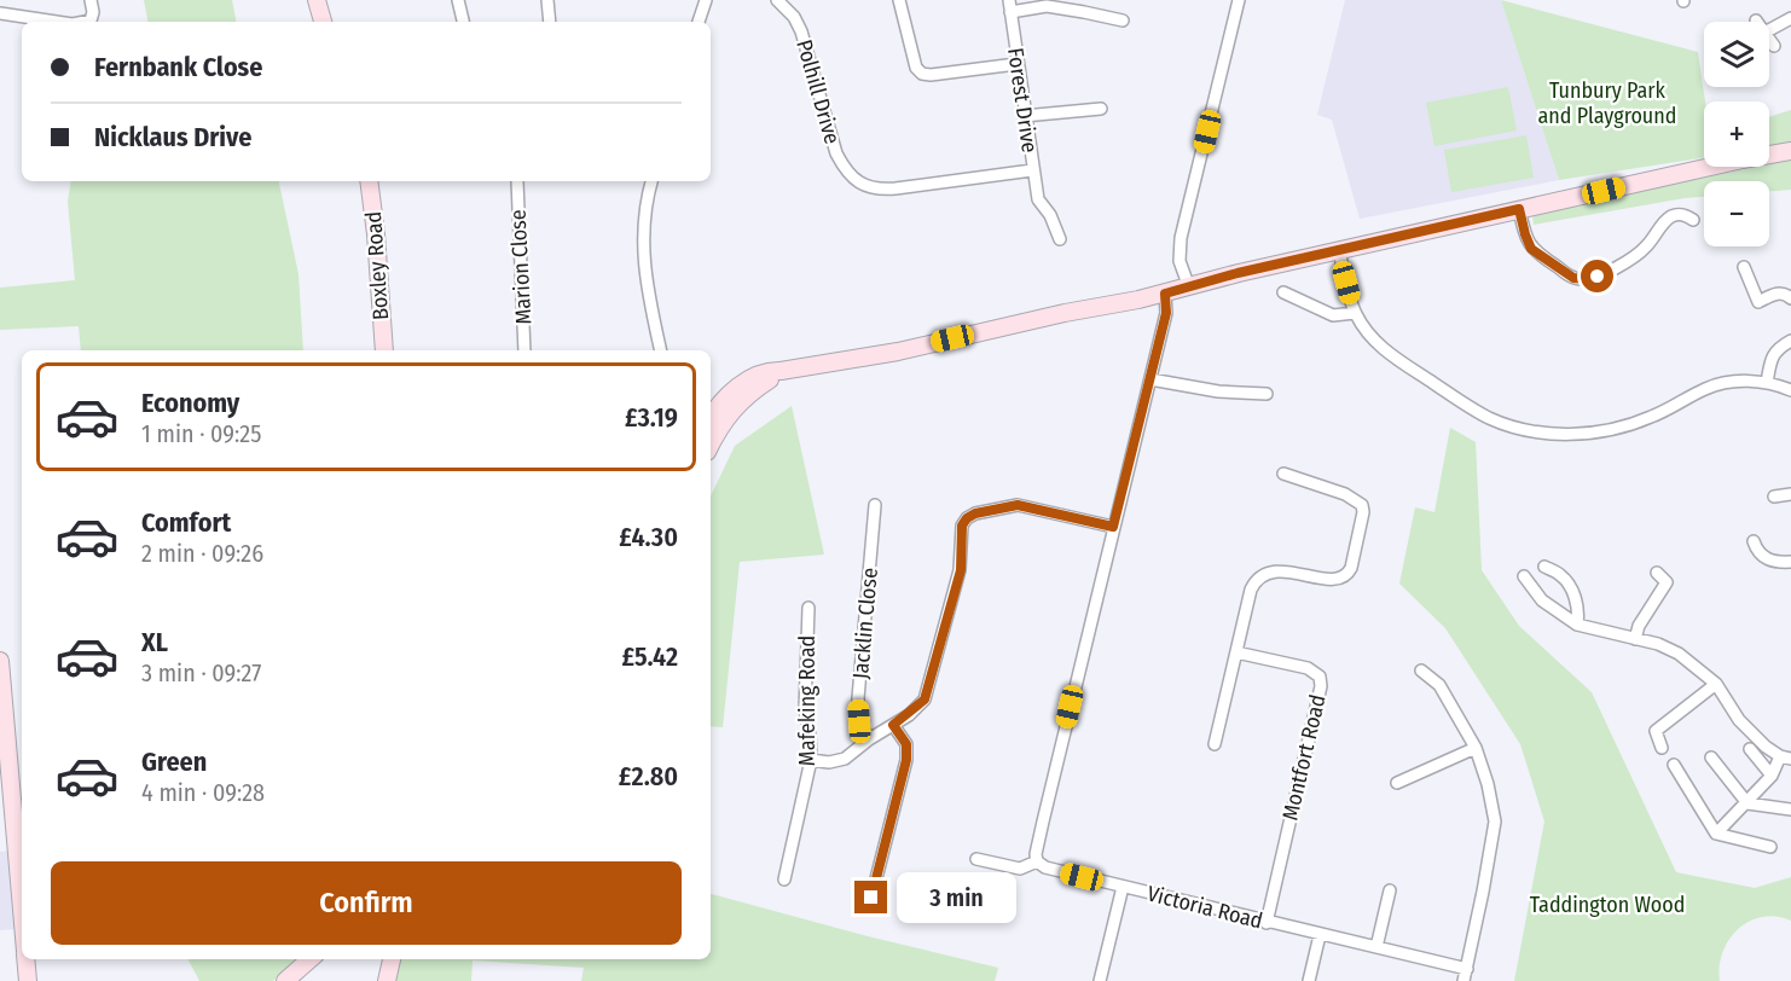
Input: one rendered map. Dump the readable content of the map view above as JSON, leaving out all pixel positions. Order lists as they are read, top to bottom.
{
  "streets": {
    "street": [
      "Polhill Drive",
      "Forest Drive",
      "Boxley Road",
      "Marion Close",
      "Jacklin Close",
      "Mafeking Road",
      "Montfort Road",
      "Victoria Road"
    ]
  },
  "crossings": [
    ["Polhill Drive", "Forest Drive"],
    ["Montfort Road", "Victoria Road"]
  ],
  "parks": ["Tunbury Park and Playground", "Taddington Wood"],
  "page": {
    "map_buttons": ["+", "−"],
    "banner": ["Fernbank Close", "Nicklaus Drive"],
    "list": [
      {
        "name": "Economy",
        "note": "1 min · 09:25",
        "value": "£3.19"
      },
      {
        "name": "Comfort",
        "note": "2 min · 09:26",
        "value": "£4.30"
      },
      {
        "name": "XL",
        "note": "3 min · 09:27",
        "value": "£5.42"
      },
      {
        "name": "Green",
        "note": "4 min · 09:28",
        "value": "£2.80"
      }
    ],
    "buttons": "Confirm",
    "bubble": "3 min"
  }
}
